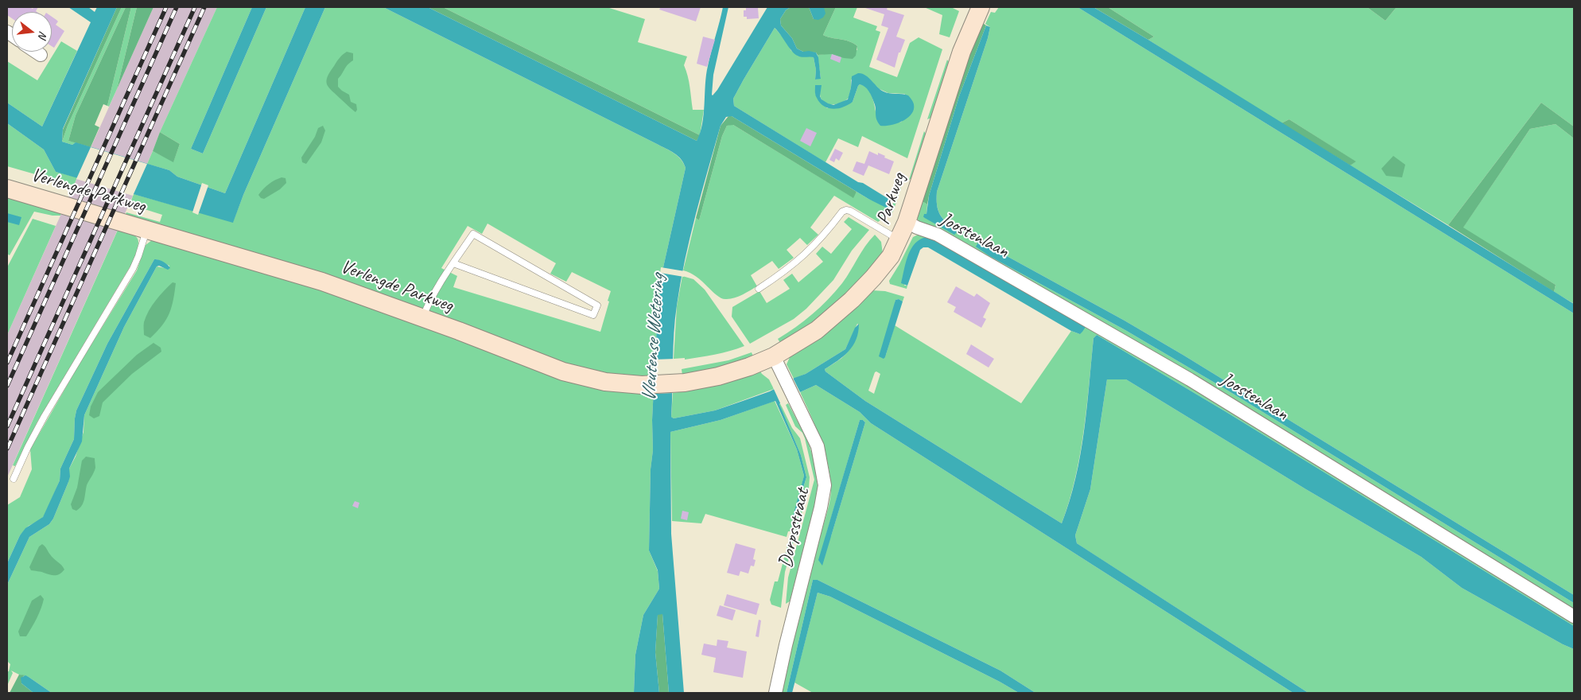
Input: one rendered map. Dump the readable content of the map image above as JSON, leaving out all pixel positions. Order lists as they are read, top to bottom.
{
  "streets": {
    "street": [
      "Verlengde Parkweg",
      "Parkweg",
      "Joostenlaan",
      "Dorpsstraat"
    ]
  },
  "crossings": [
    ["Verlengde Parkweg", "Parkweg"],
    ["Verlengde Parkweg", "Dorpsstraat"],
    ["Parkweg", "Joostenlaan"],
    ["Parkweg", "Dorpsstraat"]
  ],
  "water": ["Vleutense Wetering"],
  "north": "right"
}
